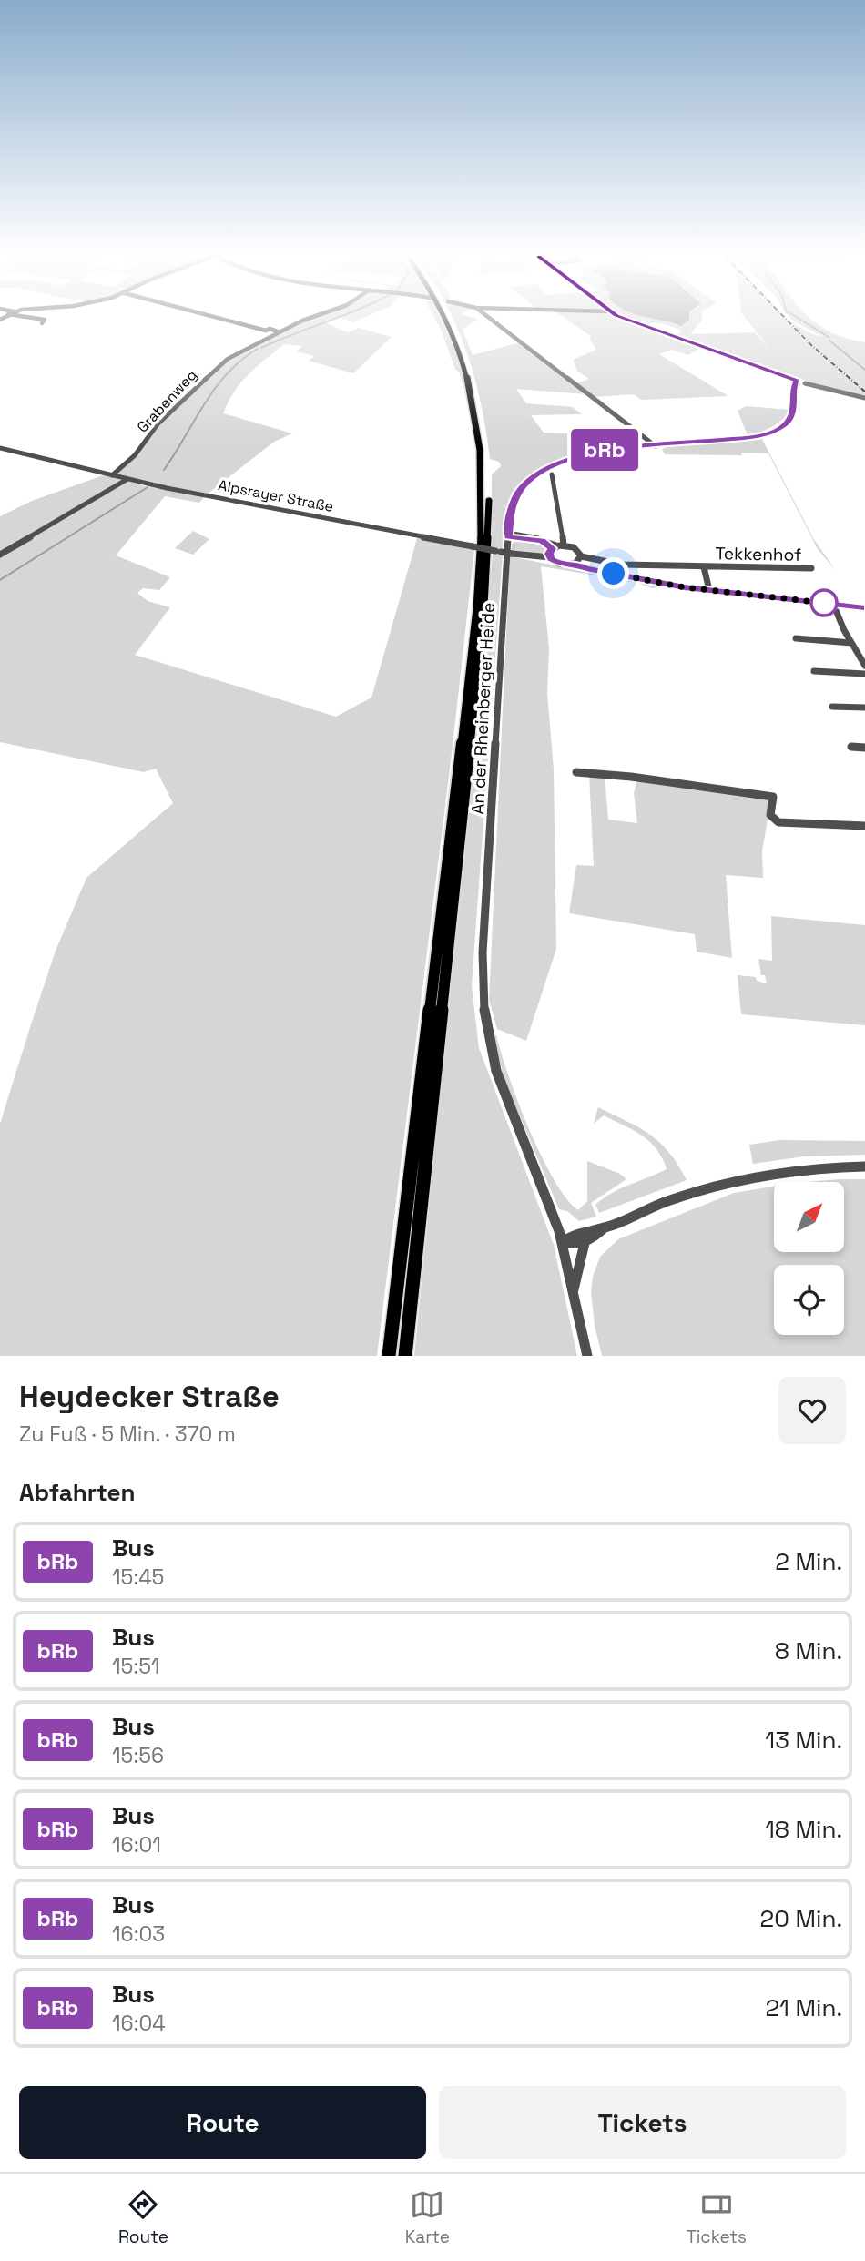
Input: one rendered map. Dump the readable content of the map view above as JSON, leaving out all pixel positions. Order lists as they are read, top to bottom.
{
  "streets": {
    "street": [
      "Grabenweg",
      "Alpsrayer Straße",
      "Tekkenhof",
      "An der Rheinberger Heide"
    ]
  },
  "crossings": [
    ["Grabenweg", "Alpsrayer Straße"],
    ["Alpsrayer Straße", "Tekkenhof"]
  ],
  "lines": ["bus line bRb"],
  "north": "top right",
  "page": {
    "on_map": "bRb",
    "heading": [
      ["Heydecker Straße", "Zu Fuß · 5 Min. · 370 m"],
      "Abfahrten"
    ],
    "list": [
      {
        "mark": "bRb",
        "name": "Bus",
        "note": "15:45",
        "value": "2 Min."
      },
      {
        "mark": "bRb",
        "name": "Bus",
        "note": "15:51",
        "value": "8 Min."
      },
      {
        "mark": "bRb",
        "name": "Bus",
        "note": "15:56",
        "value": "13 Min."
      },
      {
        "mark": "bRb",
        "name": "Bus",
        "note": "16:01",
        "value": "18 Min."
      },
      {
        "mark": "bRb",
        "name": "Bus",
        "note": "16:03",
        "value": "20 Min."
      },
      {
        "mark": "bRb",
        "name": "Bus",
        "note": "16:04",
        "value": "21 Min."
      }
    ],
    "buttons": ["Route", "Tickets"],
    "tabs": ["Route", "Karte", "Tickets"]
  }
}
